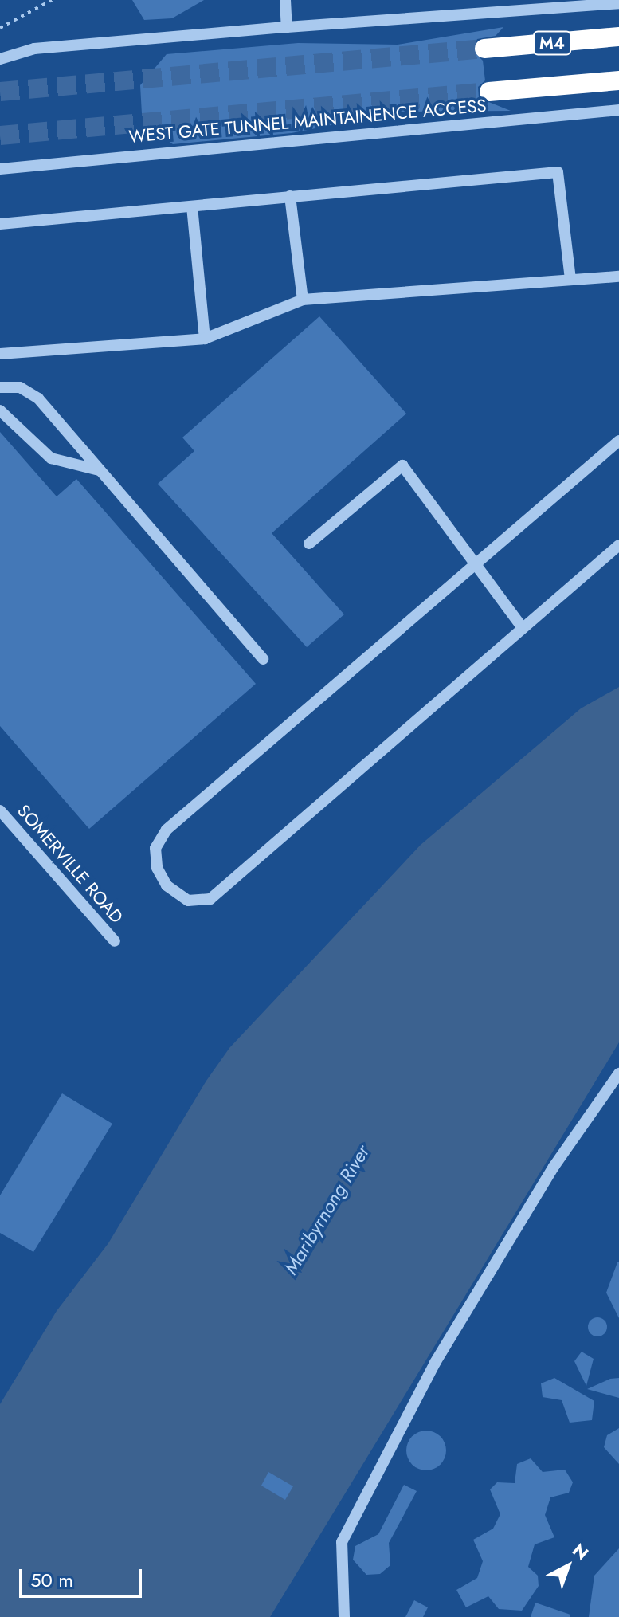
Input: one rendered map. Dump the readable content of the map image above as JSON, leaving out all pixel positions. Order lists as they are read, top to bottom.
{
  "streets": {
    "highway": ["M4"],
    "street": ["WEST GATE TUNNEL MAINTAINENCE ACCESS", "SOMERVILLE ROAD"]
  },
  "water": ["Maribyrnong River"],
  "scale_bar": "50 m",
  "north": "top right"
}
